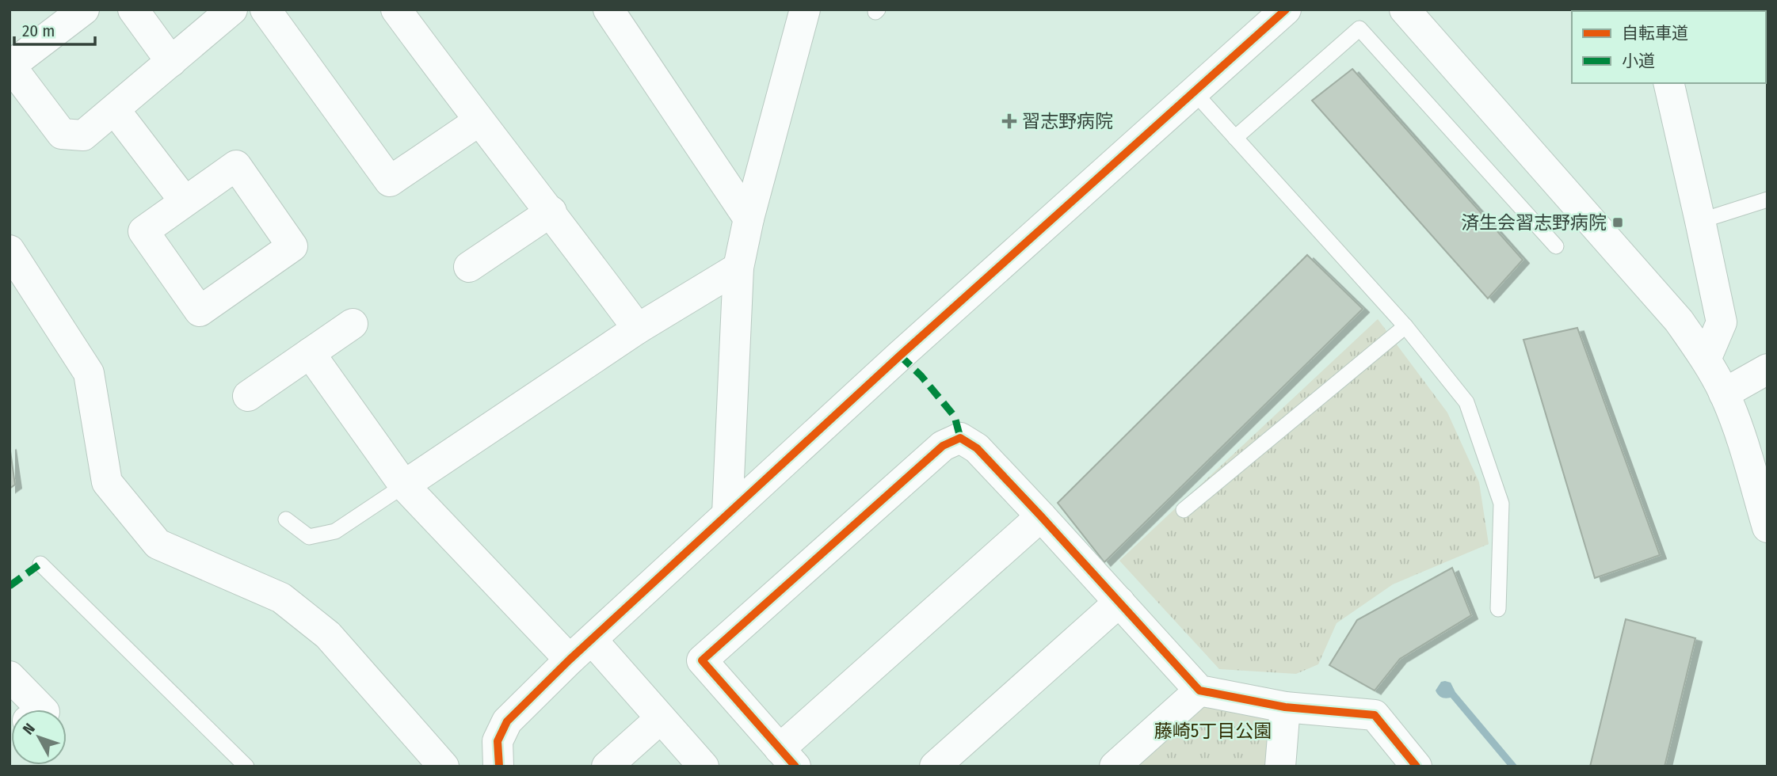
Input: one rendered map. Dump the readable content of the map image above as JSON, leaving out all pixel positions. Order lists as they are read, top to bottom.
{
  "parks": ["藤崎5丁目公園"],
  "places": {
    "health": ["習志野病院"],
    "transit": ["済生会習志野病院"]
  },
  "legend": ["自転車道", "小道"],
  "scale_bar": "20 m",
  "north": "top left"
}
